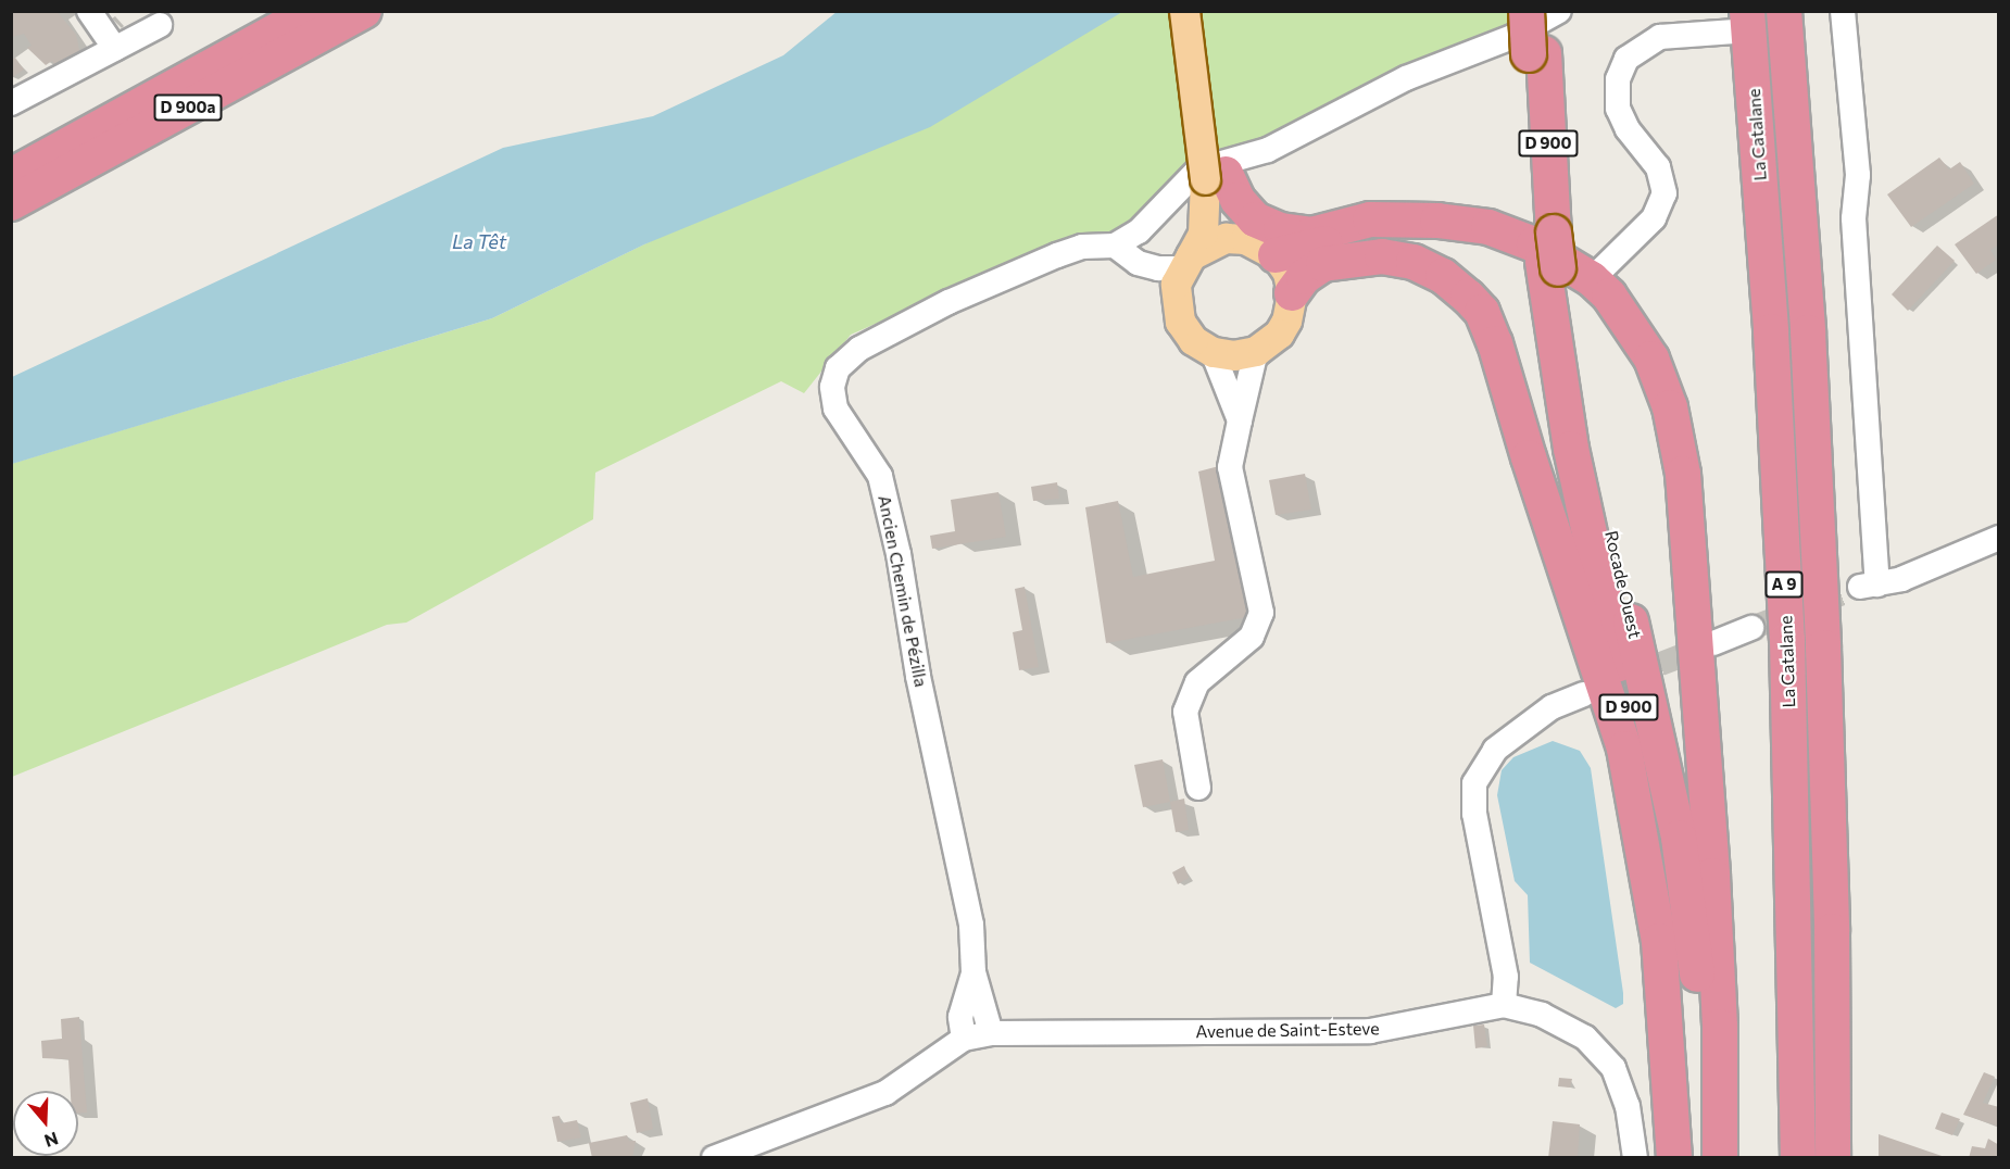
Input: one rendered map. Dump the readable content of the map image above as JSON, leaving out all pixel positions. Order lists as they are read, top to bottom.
{
  "streets": {
    "highway": [
      "D 900a",
      "La Catalane",
      "D 900",
      "Rocade Ouest",
      "A 9"
    ],
    "street": ["Ancien Chemin de Pézilla", "Avenue de Saint-Esteve"]
  },
  "crossings": [
    ["Ancien Chemin de Pézilla", "Avenue de Saint-Esteve"]
  ],
  "water": ["La Têt"],
  "north": "bottom"
}
